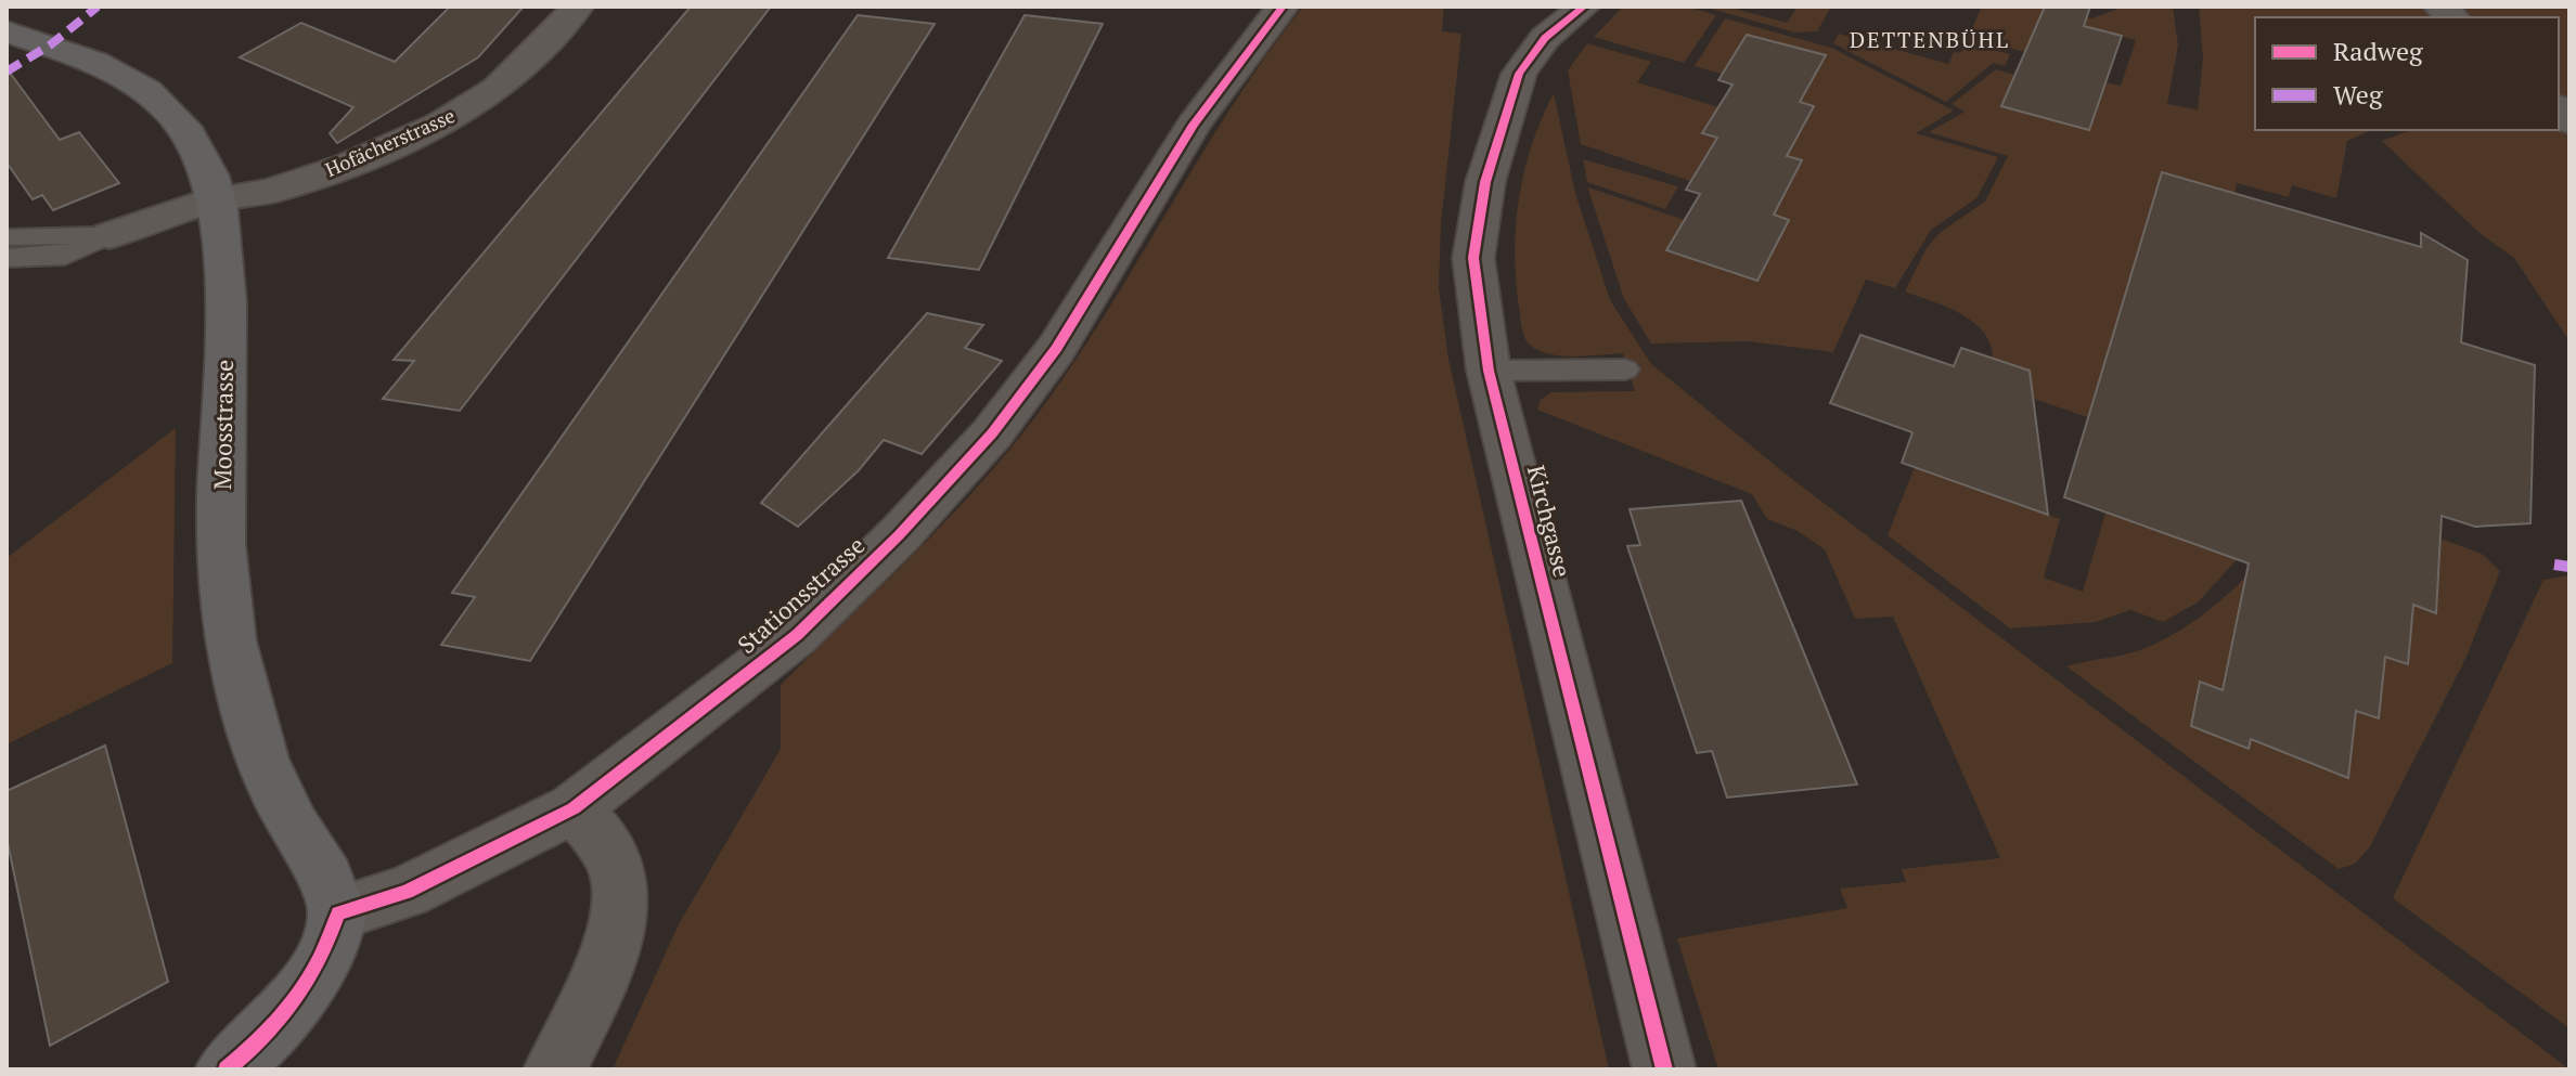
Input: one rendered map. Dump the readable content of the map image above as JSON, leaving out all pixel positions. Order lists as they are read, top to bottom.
{
  "streets": {
    "main road": ["Moosstrasse"],
    "street": ["Hofächerstrasse", "Kirchgasse", "Stationsstrasse"]
  },
  "crossings": [
    ["Hofächerstrasse", "Moosstrasse"],
    ["Moosstrasse", "Stationsstrasse"]
  ],
  "districts": ["DETTENBÜHL"],
  "legend": ["Radweg", "Weg"]
}
